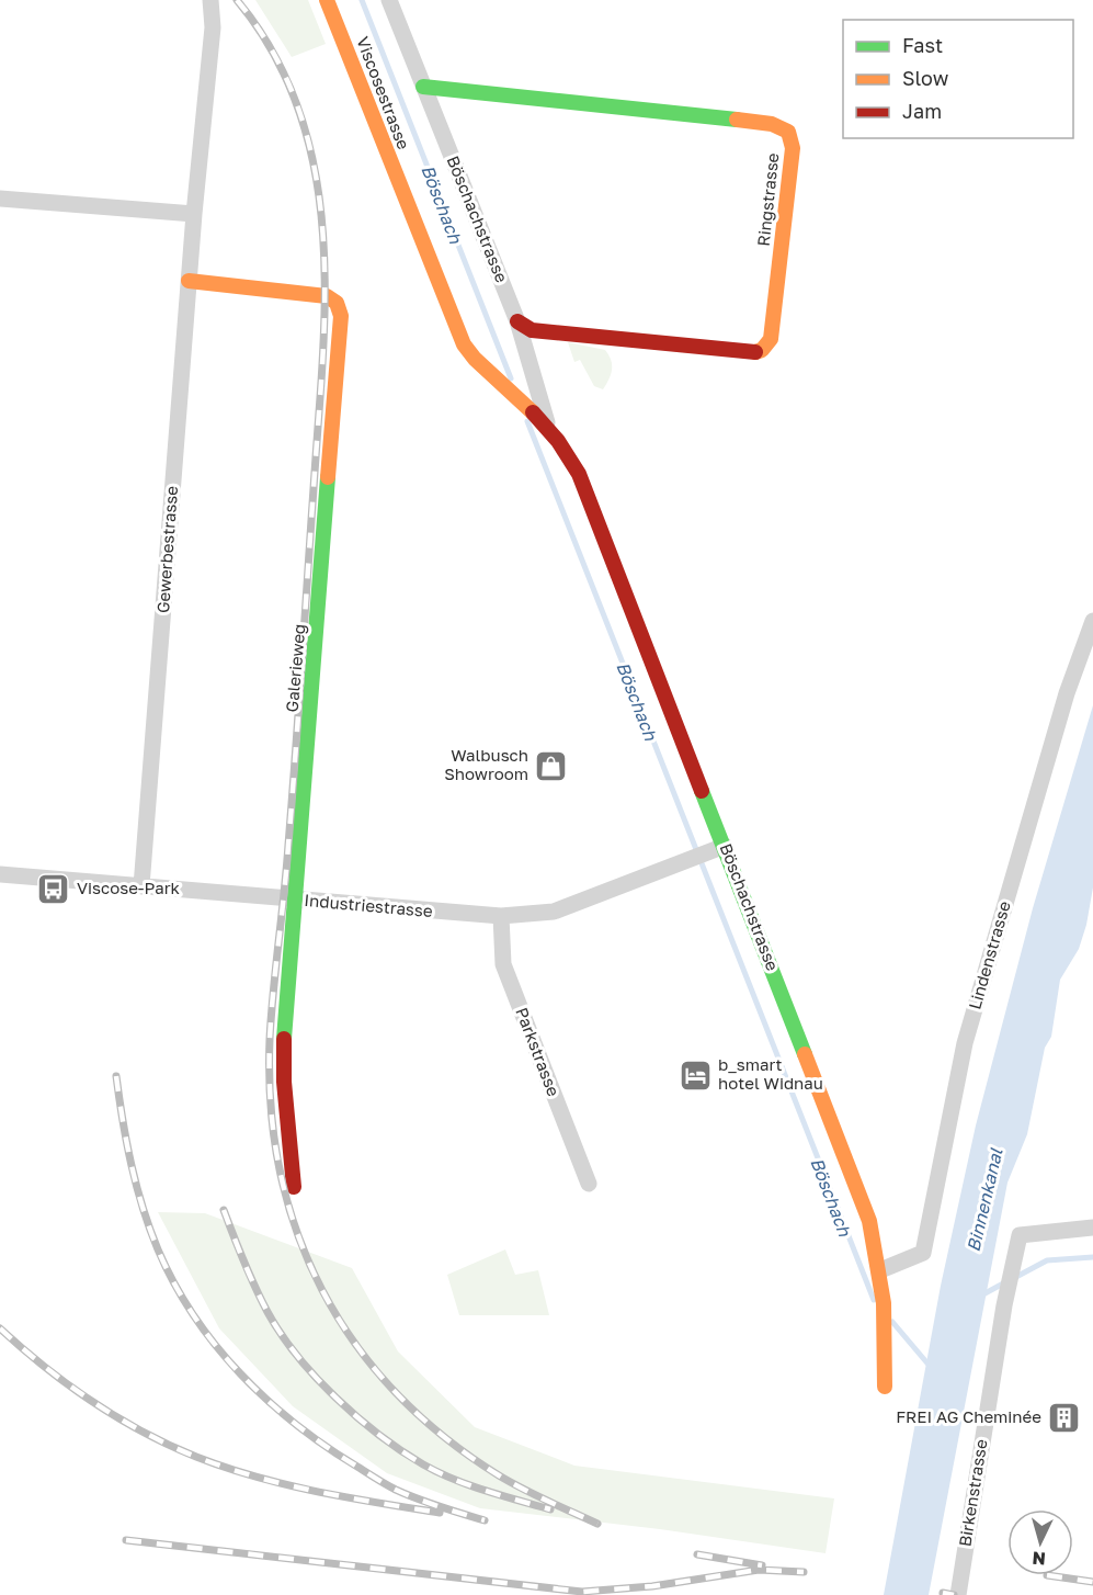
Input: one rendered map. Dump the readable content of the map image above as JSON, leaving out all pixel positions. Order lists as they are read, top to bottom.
{
  "streets": {
    "street": [
      "Viscosestrasse",
      "Ringstrasse",
      "Böschachstrasse",
      "Gewerbestrasse",
      "Galerieweg",
      "Industriestrasse",
      "Lindenstrasse",
      "Parkstrasse",
      "Birkenstrasse"
    ]
  },
  "crossings": [
    ["Viscosestrasse", "Böschachstrasse"],
    ["Ringstrasse", "Böschachstrasse"],
    ["Böschachstrasse", "Industriestrasse"],
    ["Böschachstrasse", "Lindenstrasse"],
    ["Gewerbestrasse", "Galerieweg"],
    ["Gewerbestrasse", "Industriestrasse"],
    ["Galerieweg", "Industriestrasse"],
    ["Industriestrasse", "Parkstrasse"]
  ],
  "water": ["Böschach", "Binnenkanal"],
  "places": {
    "shop": ["Walbusch Showroom"],
    "bus stop": ["Viscose-Park"],
    "hotel": ["b_smart hotel Widnau"],
    "building": ["FREI AG Cheminée"]
  },
  "legend": ["Fast", "Slow", "Jam"],
  "north": "bottom"
}
